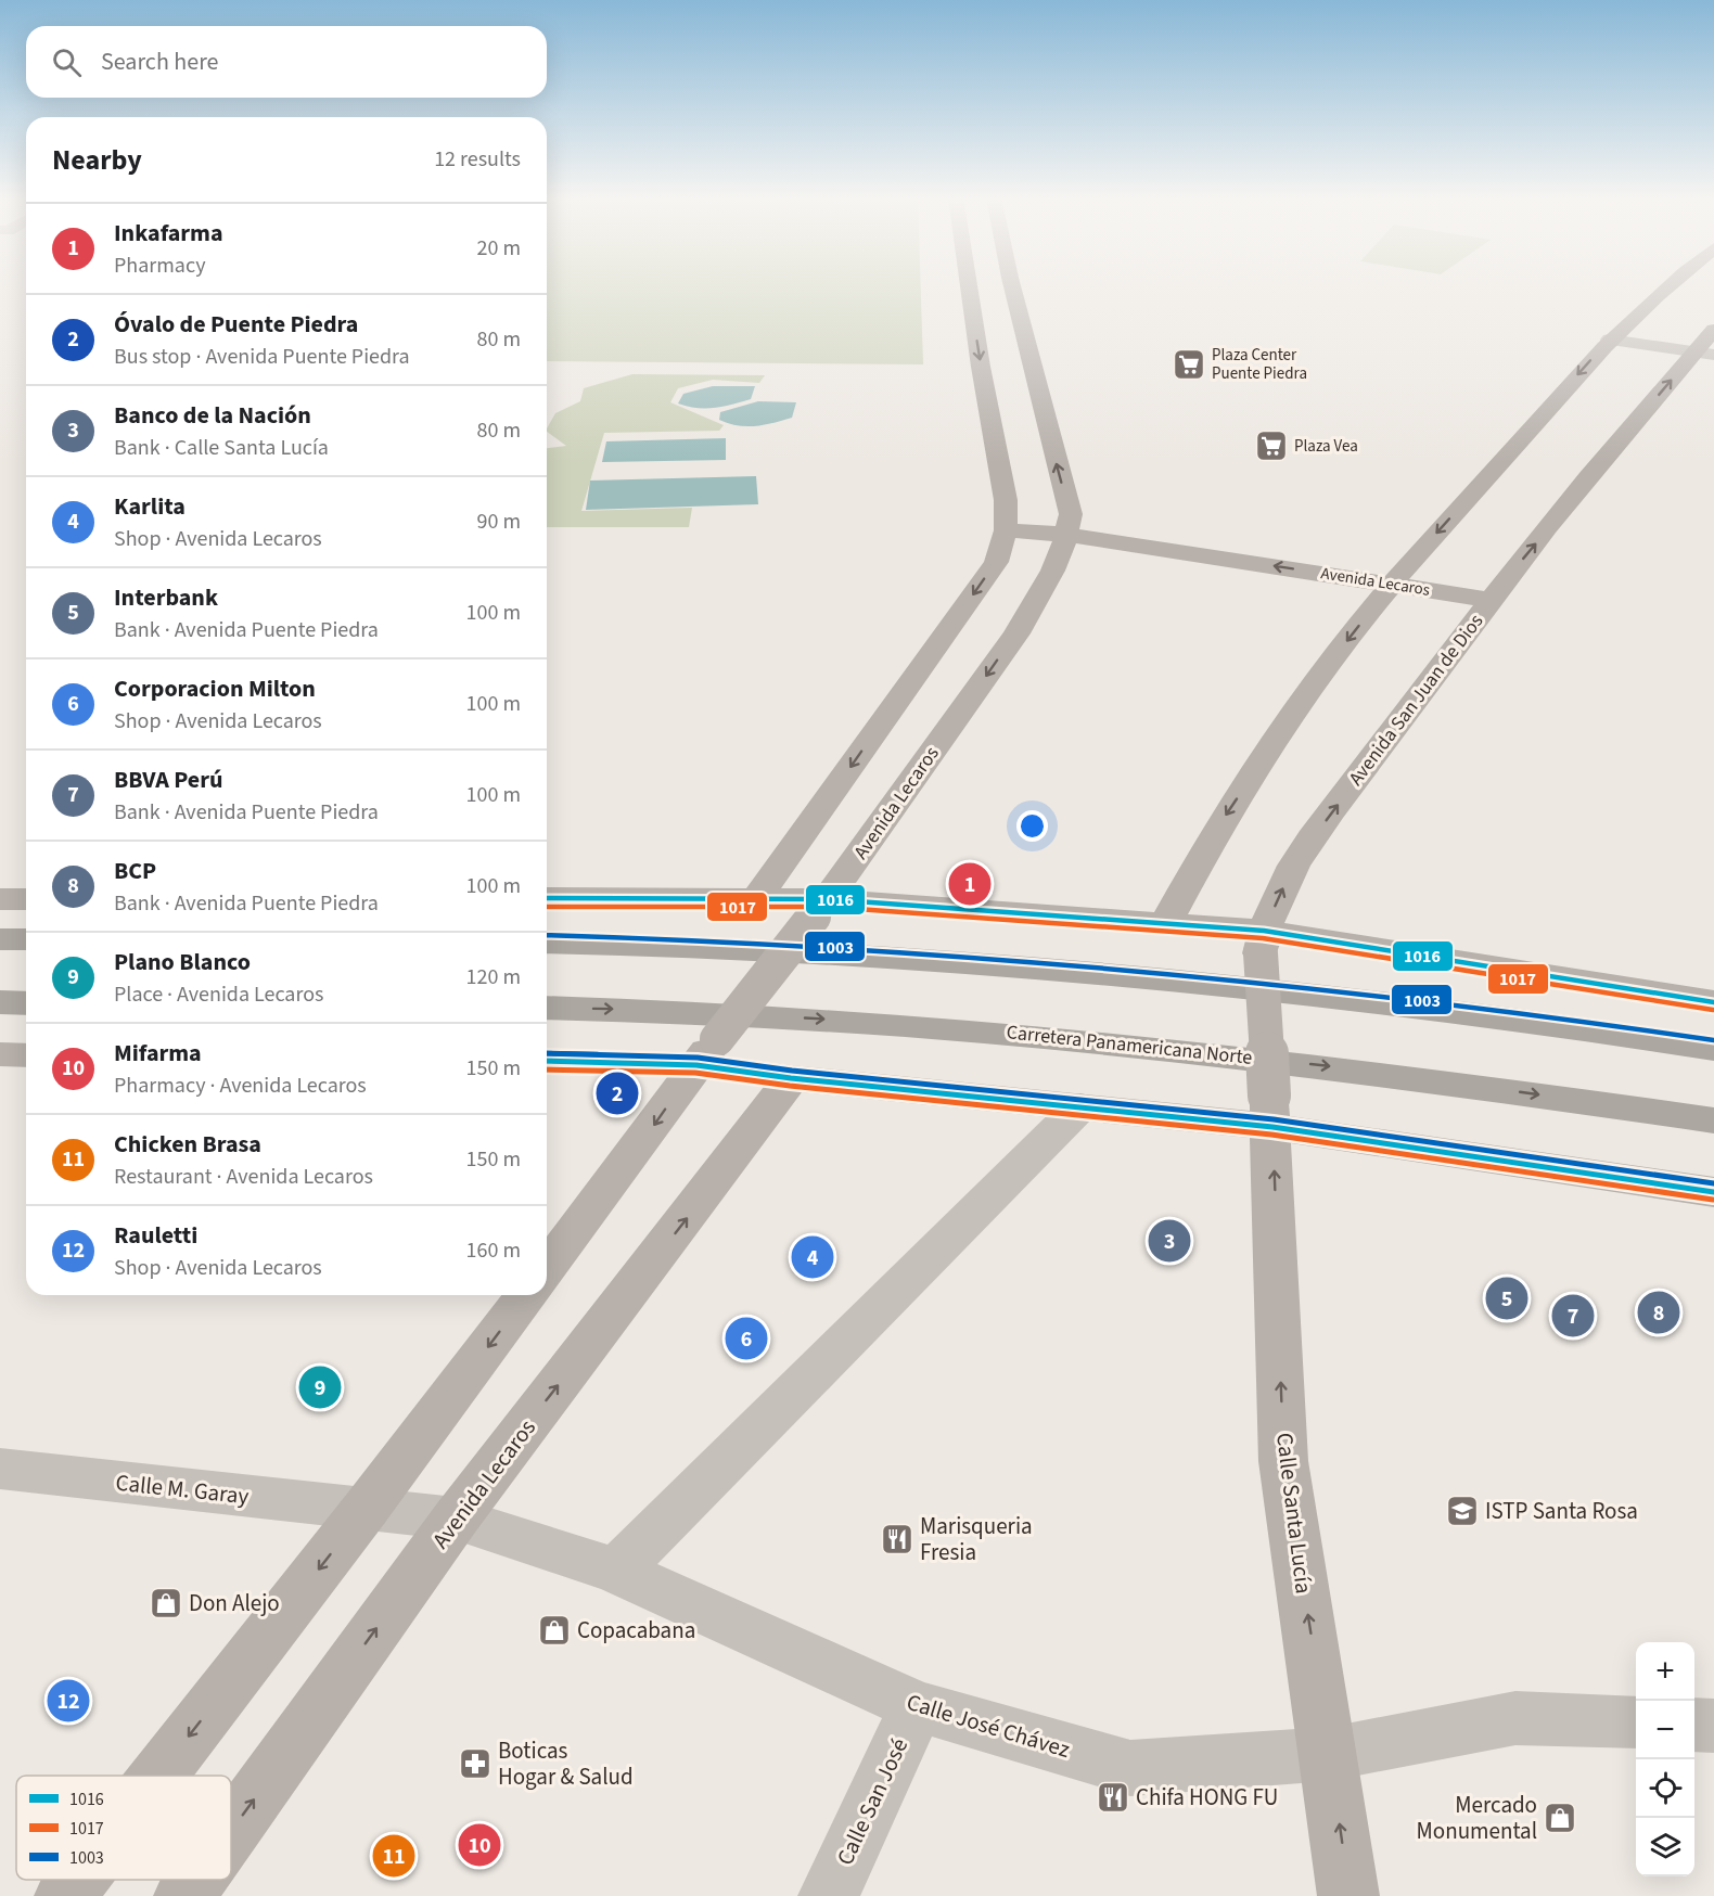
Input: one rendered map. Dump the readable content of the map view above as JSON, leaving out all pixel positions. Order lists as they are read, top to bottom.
{
  "streets": {
    "highway": ["Carretera Panamericana Norte"],
    "main road": ["Avenida Lecaros", "Avenida San Juan de Dios", "Calle Santa Lucía"],
    "street": ["Calle M. Garay", "Calle José Chávez", "Calle San José"]
  },
  "crossings": [
    ["Avenida Lecaros", "Avenida San Juan de Dios"],
    ["Avenida Lecaros", "Calle José Chávez"],
    ["Avenida San Juan de Dios", "Calle Santa Lucía"],
    ["Calle M. Garay", "Calle José Chávez"],
    ["Calle Santa Lucía", "Calle José Chávez"],
    ["Calle José Chávez", "Calle San José"]
  ],
  "one_way": ["Calle Santa Lucía"],
  "places": {
    "supermarket": ["Plaza Center Puente Piedra", "Plaza Vea"],
    "school or university": ["ISTP Santa Rosa"],
    "restaurant": ["Marisqueria Fresia", "Chifa HONG FU"],
    "shop": ["Don Alejo", "Copacabana", "Mercado Monumental"],
    "pharmacy": ["Boticas Hogar & Salud"]
  },
  "lines": ["transit line 1016", "transit line 1017", "transit line 1003"],
  "legend": ["1016", "1017", "1003"],
  "page": {
    "search": "Search here",
    "heading": ["Nearby", "12 results"],
    "list": [
      {
        "mark": "1",
        "name": "Inkafarma",
        "note": "Pharmacy",
        "value": "20 m"
      },
      {
        "mark": "2",
        "name": "Óvalo de Puente Piedra",
        "note": "Bus stop · Avenida Puente Piedra",
        "value": "80 m"
      },
      {
        "mark": "3",
        "name": "Banco de la Nación",
        "note": "Bank · Calle Santa Lucía",
        "value": "80 m"
      },
      {
        "mark": "4",
        "name": "Karlita",
        "note": "Shop · Avenida Lecaros",
        "value": "90 m"
      },
      {
        "mark": "5",
        "name": "Interbank",
        "note": "Bank · Avenida Puente Piedra",
        "value": "100 m"
      },
      {
        "mark": "6",
        "name": "Corporacion Milton",
        "note": "Shop · Avenida Lecaros",
        "value": "100 m"
      },
      {
        "mark": "7",
        "name": "BBVA Perú",
        "note": "Bank · Avenida Puente Piedra",
        "value": "100 m"
      },
      {
        "mark": "8",
        "name": "BCP",
        "note": "Bank · Avenida Puente Piedra",
        "value": "100 m"
      },
      {
        "mark": "9",
        "name": "Plano Blanco",
        "note": "Place · Avenida Lecaros",
        "value": "120 m"
      },
      {
        "mark": "10",
        "name": "Mifarma",
        "note": "Pharmacy · Avenida Lecaros",
        "value": "150 m"
      },
      {
        "mark": "11",
        "name": "Chicken Brasa",
        "note": "Restaurant · Avenida Lecaros",
        "value": "150 m"
      },
      {
        "mark": "12",
        "name": "Rauletti",
        "note": "Shop · Avenida Lecaros",
        "value": "160 m"
      }
    ],
    "pins": [
      "1",
      "2",
      "3",
      "4",
      "5",
      "8",
      "7",
      "6",
      "9",
      "12",
      "10",
      "11"
    ],
    "map_buttons": ["+", "−"]
  }
}
